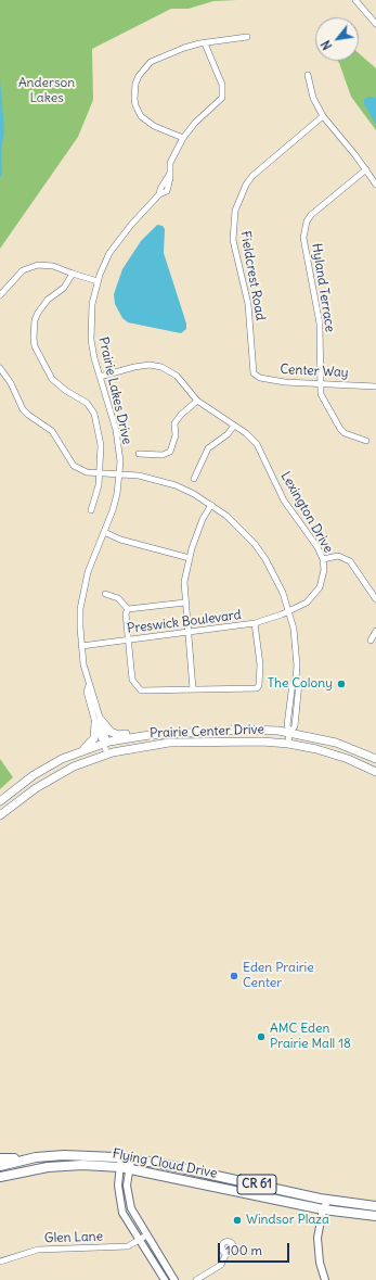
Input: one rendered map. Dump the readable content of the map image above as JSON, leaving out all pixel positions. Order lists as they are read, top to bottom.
{
  "streets": {
    "main road": ["Prairie Center Drive", "Flying Cloud Drive", "CR 61"],
    "street": [
      "Fieldcrest Road",
      "Hyland Terrace",
      "Center Way",
      "Prairie Lakes Drive",
      "Lexington Drive",
      "Preswick Boulevard",
      "Glen Lane"
    ]
  },
  "crossings": [
    ["Fieldcrest Road", "Center Way"],
    ["Hyland Terrace", "Center Way"],
    ["Prairie Lakes Drive", "Lexington Drive"],
    ["Prairie Lakes Drive", "Preswick Boulevard"],
    ["Prairie Lakes Drive", "Prairie Center Drive"],
    ["Lexington Drive", "Preswick Boulevard"]
  ],
  "parks": ["Anderson Lakes"],
  "places": [
    "The Colony",
    "Eden Prairie Center",
    "AMC Eden Prairie Mall 18",
    "Windsor Plaza"
  ],
  "scale_bar": "100 m",
  "north": "bottom left"
}
